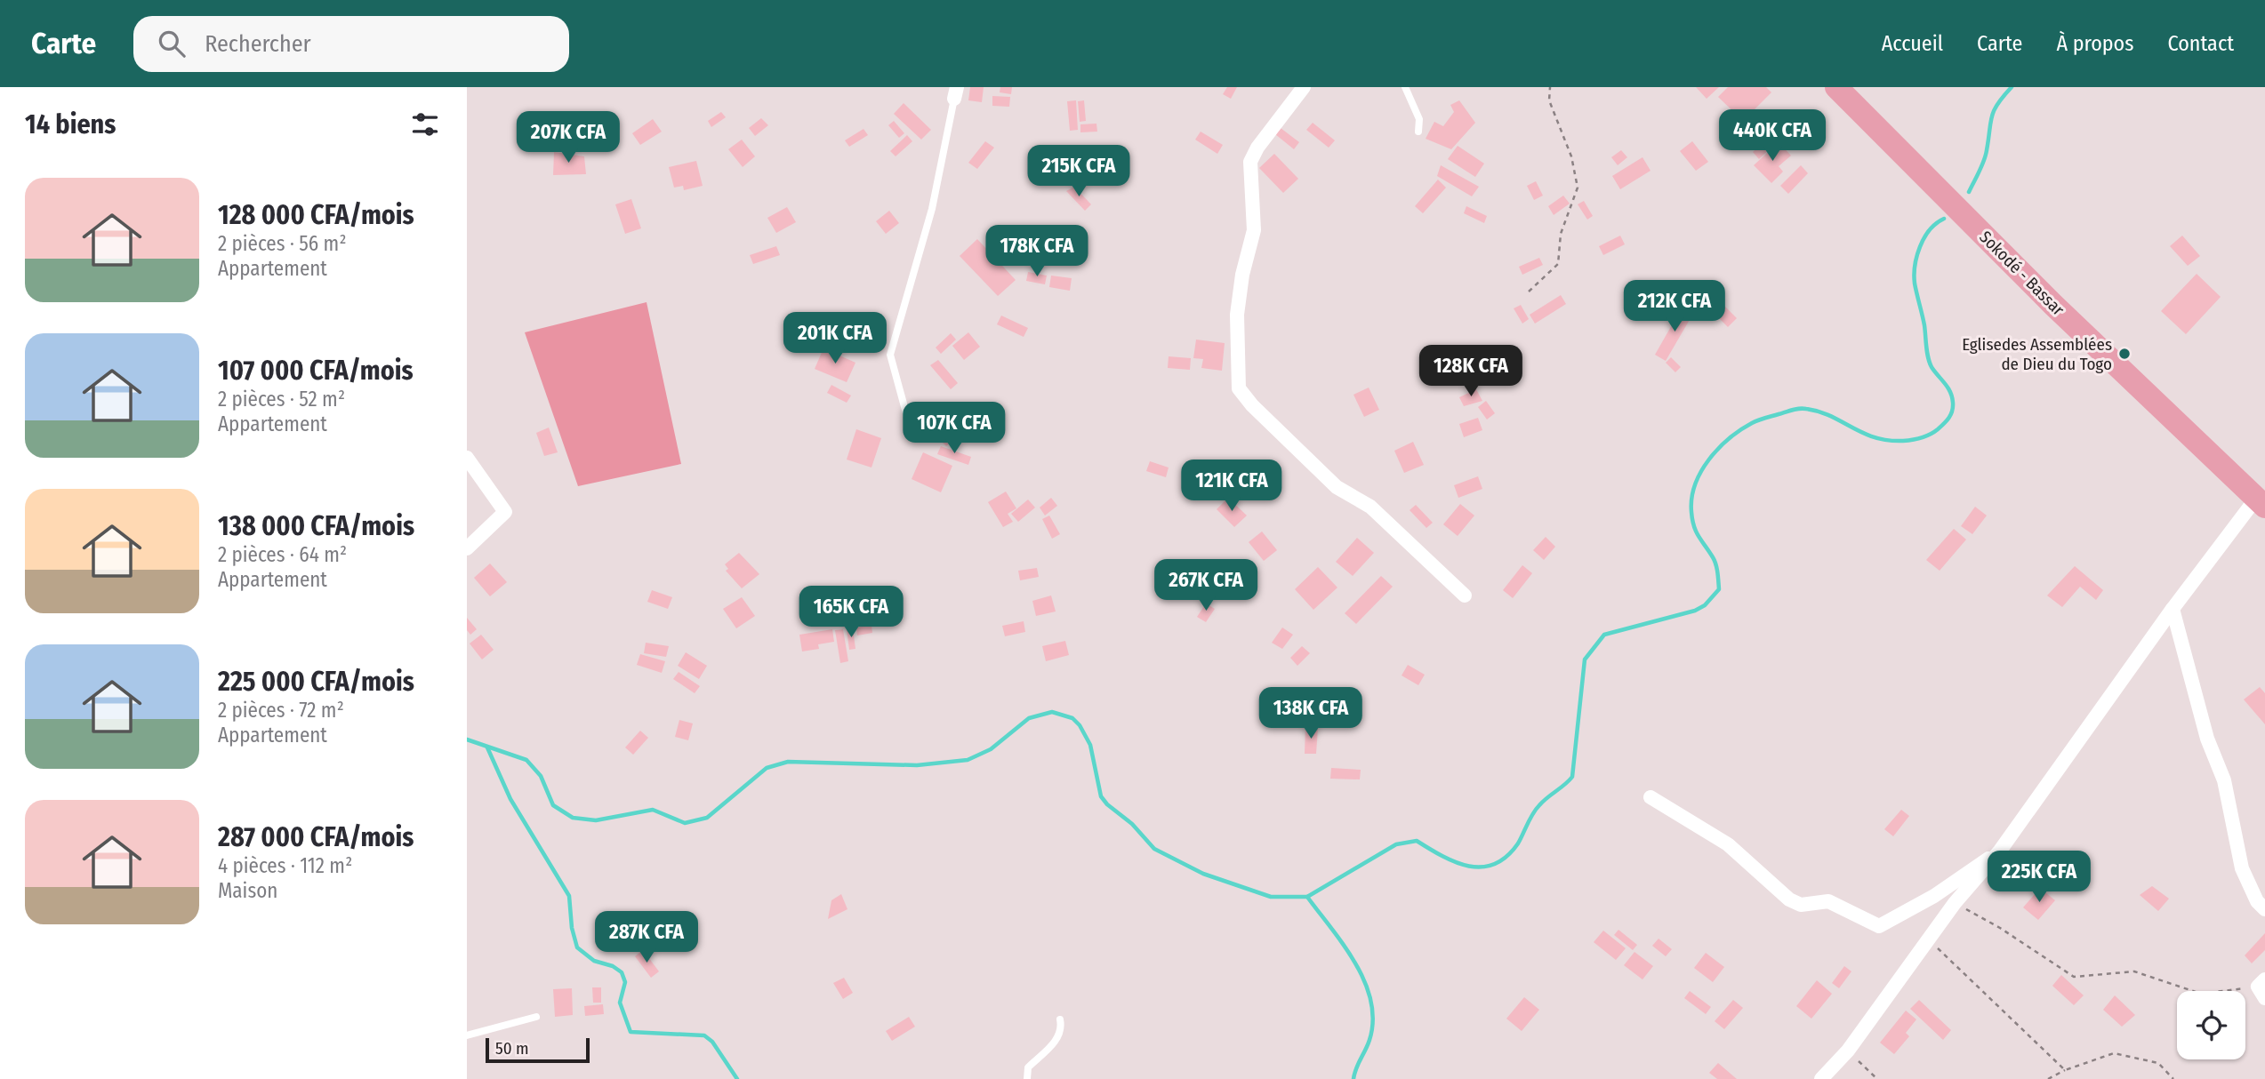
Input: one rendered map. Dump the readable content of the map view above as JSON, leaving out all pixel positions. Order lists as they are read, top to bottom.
{
  "streets": {
    "main road": ["Sokodé - Bassar"]
  },
  "places": ["Eglisedes Assemblées de Dieu du Togo"],
  "scale_bar": "50 m",
  "page": {
    "header": "Carte",
    "search": "Rechercher",
    "nav": [
      "Accueil",
      "Carte",
      "À propos",
      "Contact"
    ],
    "heading": "14 biens",
    "price": [
      "440K CFA",
      "207K CFA",
      "215K CFA",
      "178K CFA",
      "212K CFA",
      "201K CFA",
      "128K CFA",
      "107K CFA",
      "121K CFA",
      "267K CFA",
      "165K CFA",
      "138K CFA",
      "225K CFA",
      "287K CFA"
    ],
    "list": [
      {
        "name": "128 000 CFA/mois",
        "note": "2 pièces · 56 m² · Appartement"
      },
      {
        "name": "107 000 CFA/mois",
        "note": "2 pièces · 52 m² · Appartement"
      },
      {
        "name": "138 000 CFA/mois",
        "note": "2 pièces · 64 m² · Appartement"
      },
      {
        "name": "225 000 CFA/mois",
        "note": "2 pièces · 72 m² · Appartement"
      },
      {
        "name": "287 000 CFA/mois",
        "note": "4 pièces · 112 m² · Maison"
      }
    ],
    "scale": "50 m"
  }
}
